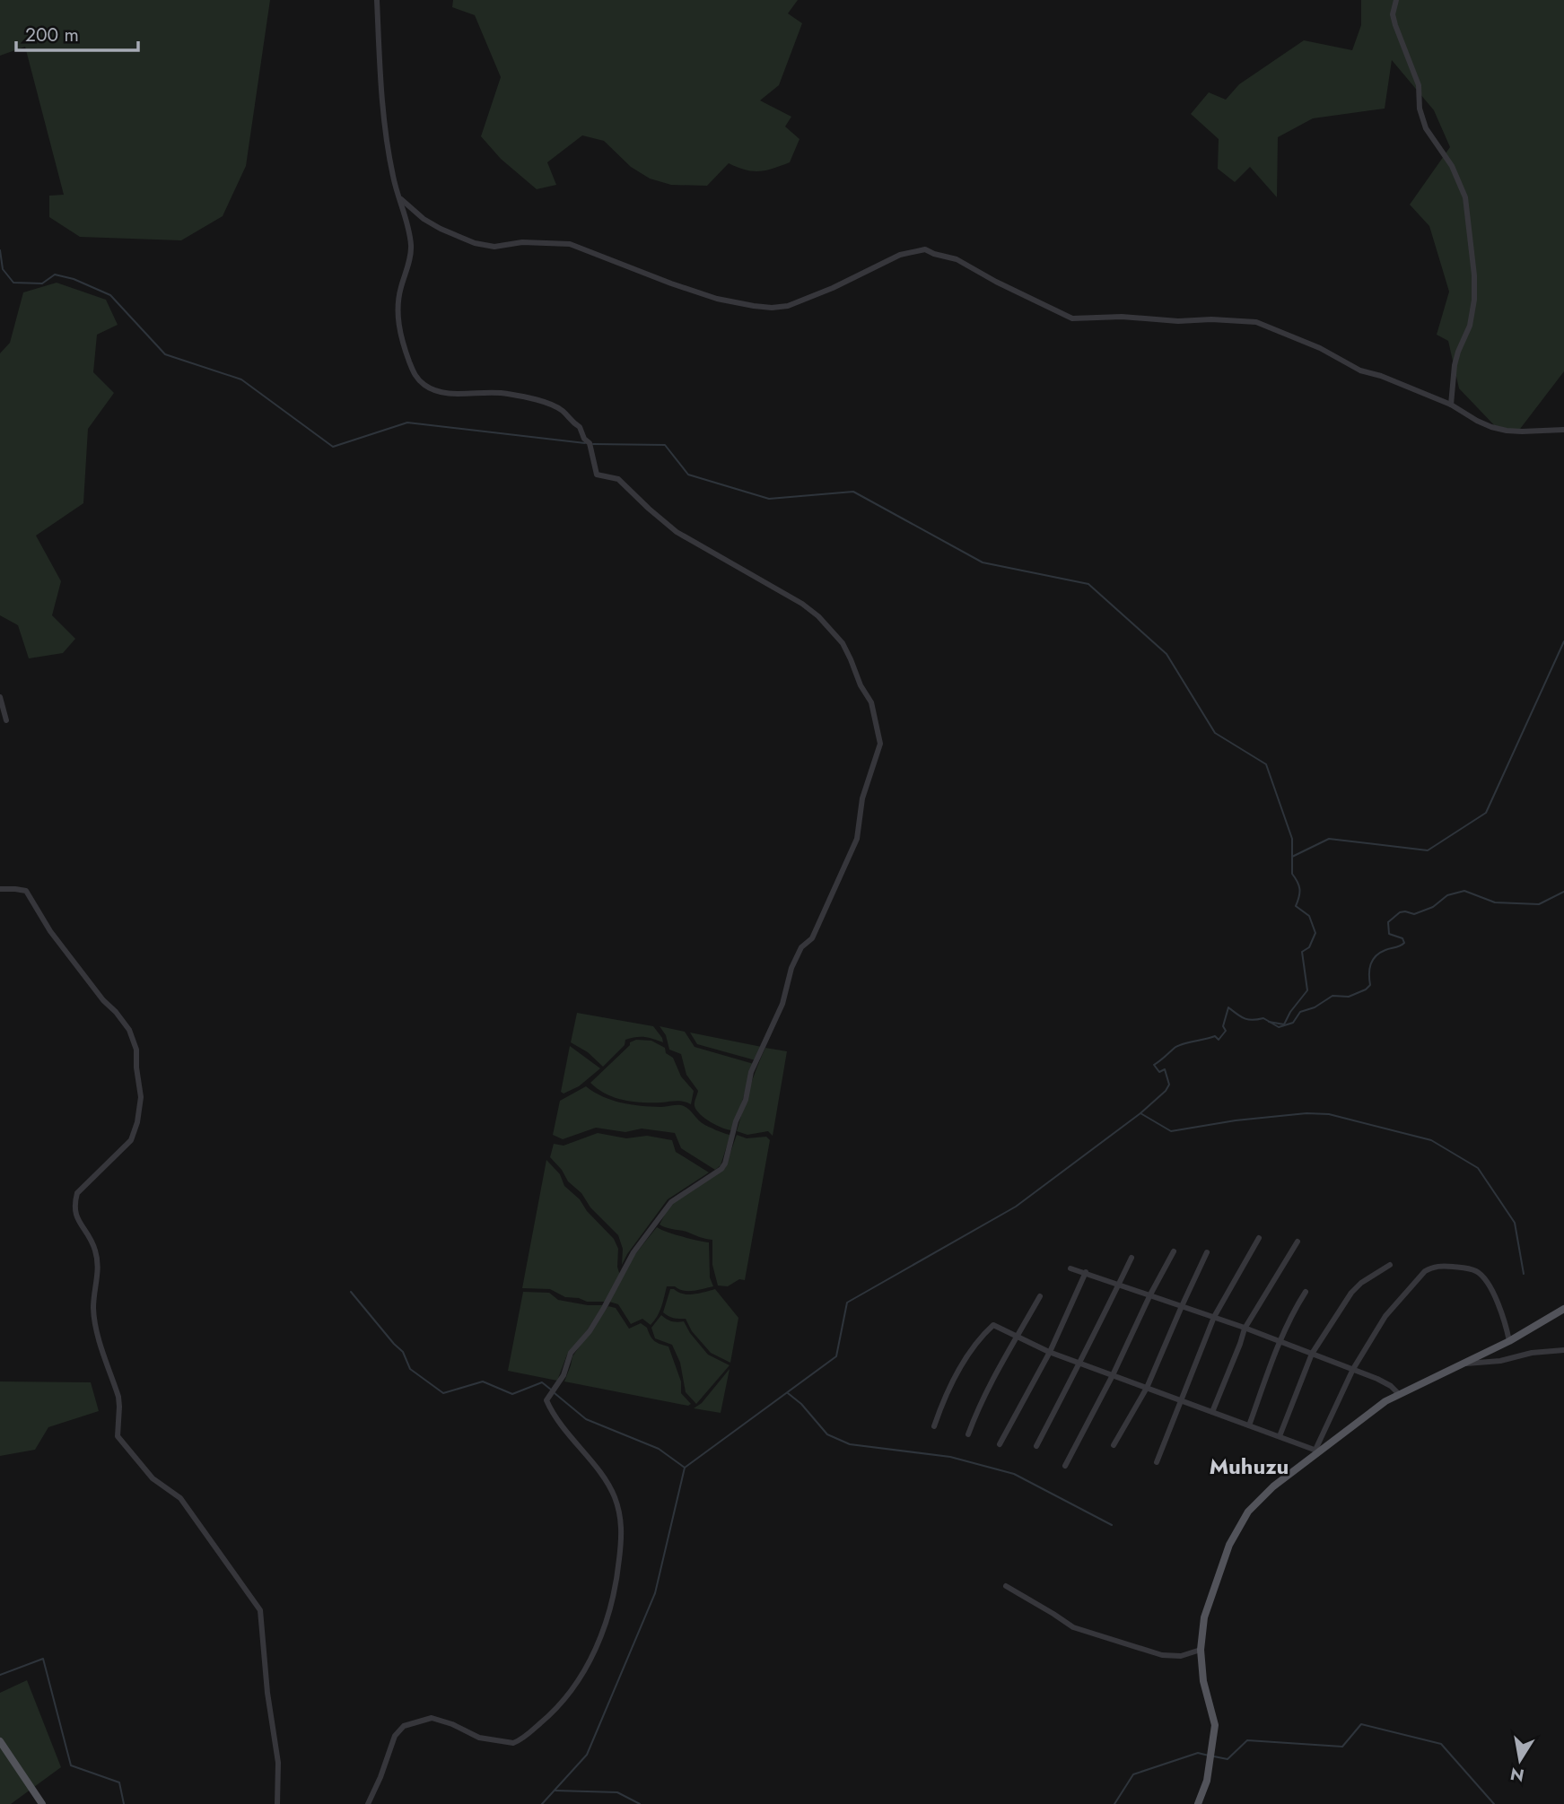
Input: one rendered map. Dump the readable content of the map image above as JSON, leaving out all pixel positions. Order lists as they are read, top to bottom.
{
  "districts": ["Muhuzu"],
  "scale_bar": "200 m",
  "north": "bottom"
}
